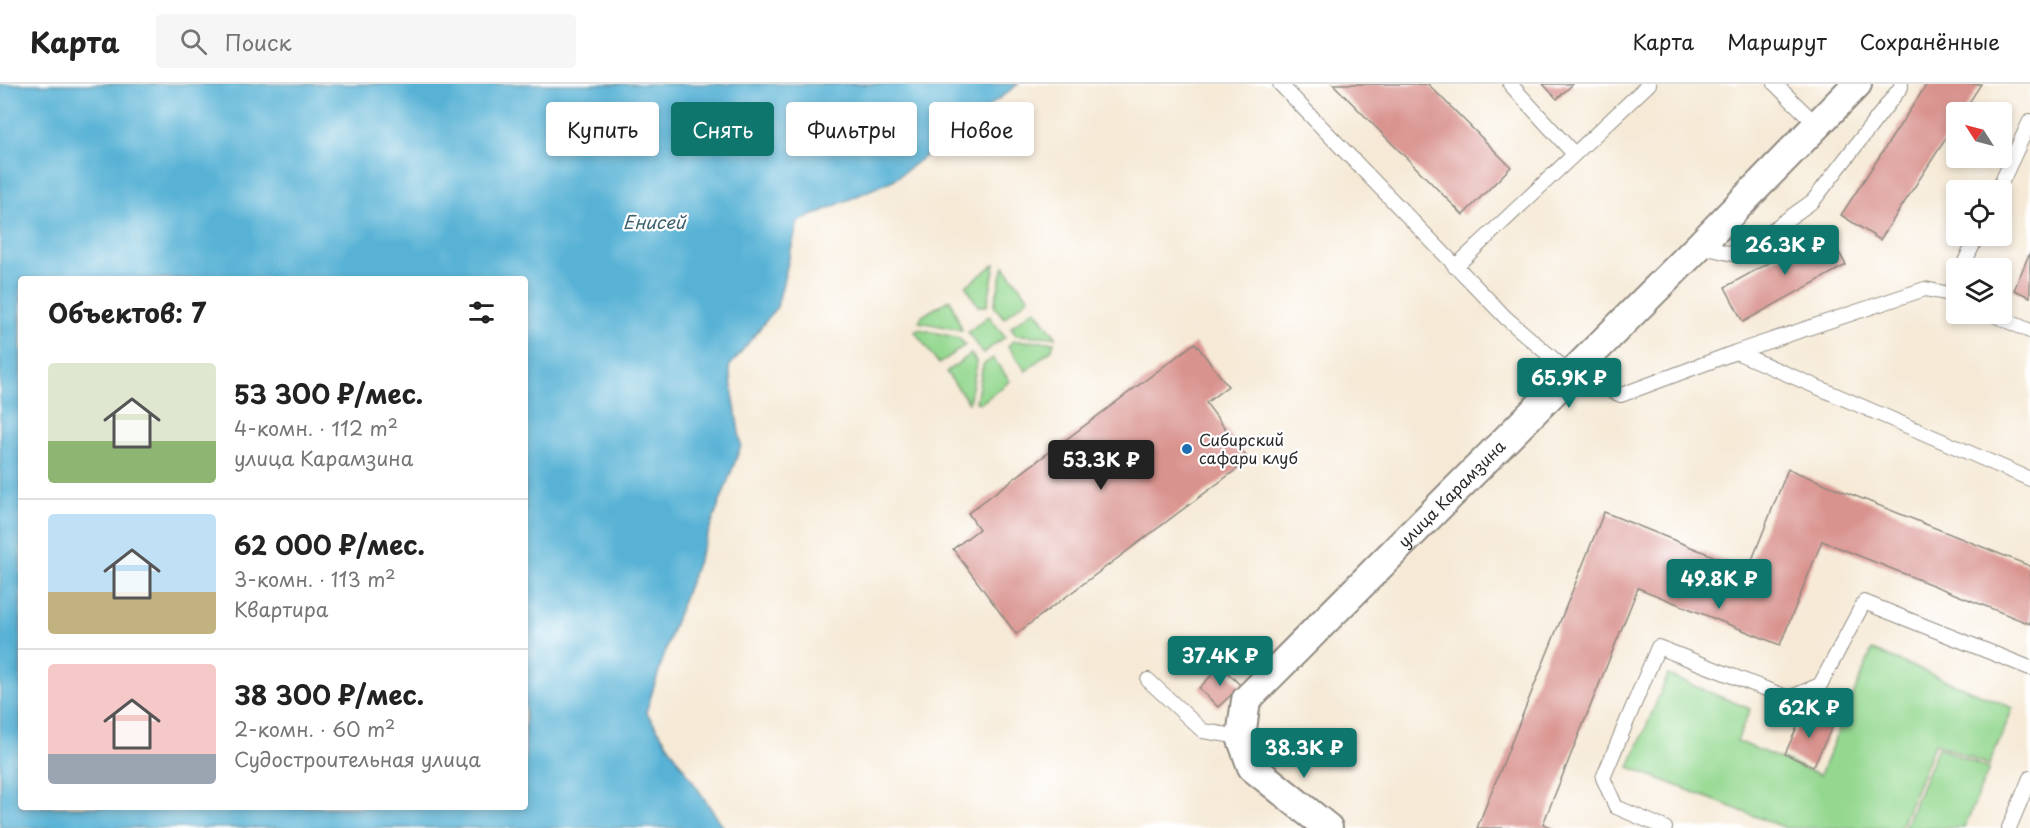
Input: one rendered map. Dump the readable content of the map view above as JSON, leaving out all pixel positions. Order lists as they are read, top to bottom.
{
  "streets": {
    "street": ["улица Карамзина"]
  },
  "water": ["Енисей"],
  "places": ["Сибирский сафари клуб"],
  "north": "top left",
  "page": {
    "header": "Карта",
    "search": "Поиск",
    "nav": ["Карта", "Маршрут", "Сохранённые"],
    "chip": [
      "Купить",
      "Снять",
      "Фильтры",
      "Новое"
    ],
    "price": [
      "26.3K ₽",
      "65.9K ₽",
      "53.3K ₽",
      "49.8K ₽",
      "37.4K ₽",
      "62K ₽",
      "38.3K ₽"
    ],
    "heading": "Объектов: 7",
    "list": [
      {
        "name": "53 300 ₽/мес.",
        "note": "4-комн. · 112 m² · улица Карамзина"
      },
      {
        "name": "62 000 ₽/мес.",
        "note": "3-комн. · 113 m² · Квартира"
      },
      {
        "name": "38 300 ₽/мес.",
        "note": "2-комн. · 60 m² · Судостроительная улица"
      }
    ]
  }
}
